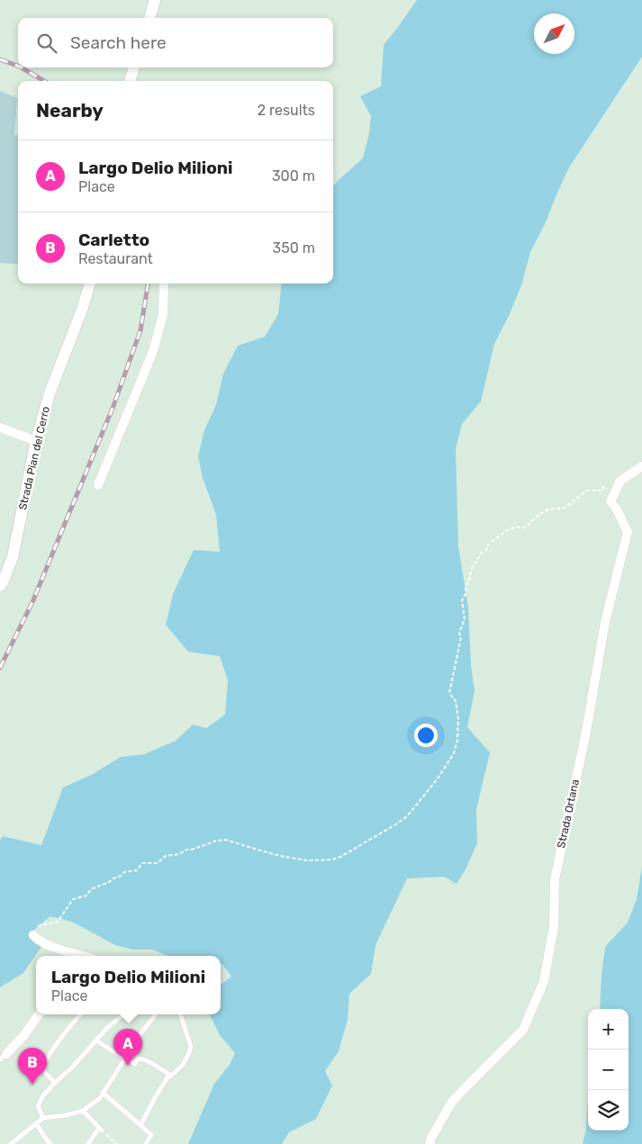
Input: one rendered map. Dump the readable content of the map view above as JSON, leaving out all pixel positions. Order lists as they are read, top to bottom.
{
  "streets": {
    "street": ["Strada Pian del Cerro", "Strada Ortana"]
  },
  "north": "top right",
  "page": {
    "search": "Search here",
    "heading": ["Nearby", "2 results"],
    "list": [
      {
        "mark": "A",
        "name": "Largo Delio Milioni",
        "note": "Place",
        "value": "300 m"
      },
      {
        "mark": "B",
        "name": "Carletto",
        "note": "Restaurant",
        "value": "350 m"
      }
    ],
    "popup": ["Largo Delio Milioni", "Place"],
    "map_buttons": ["+", "−"],
    "pins": ["A", "B"]
  }
}
